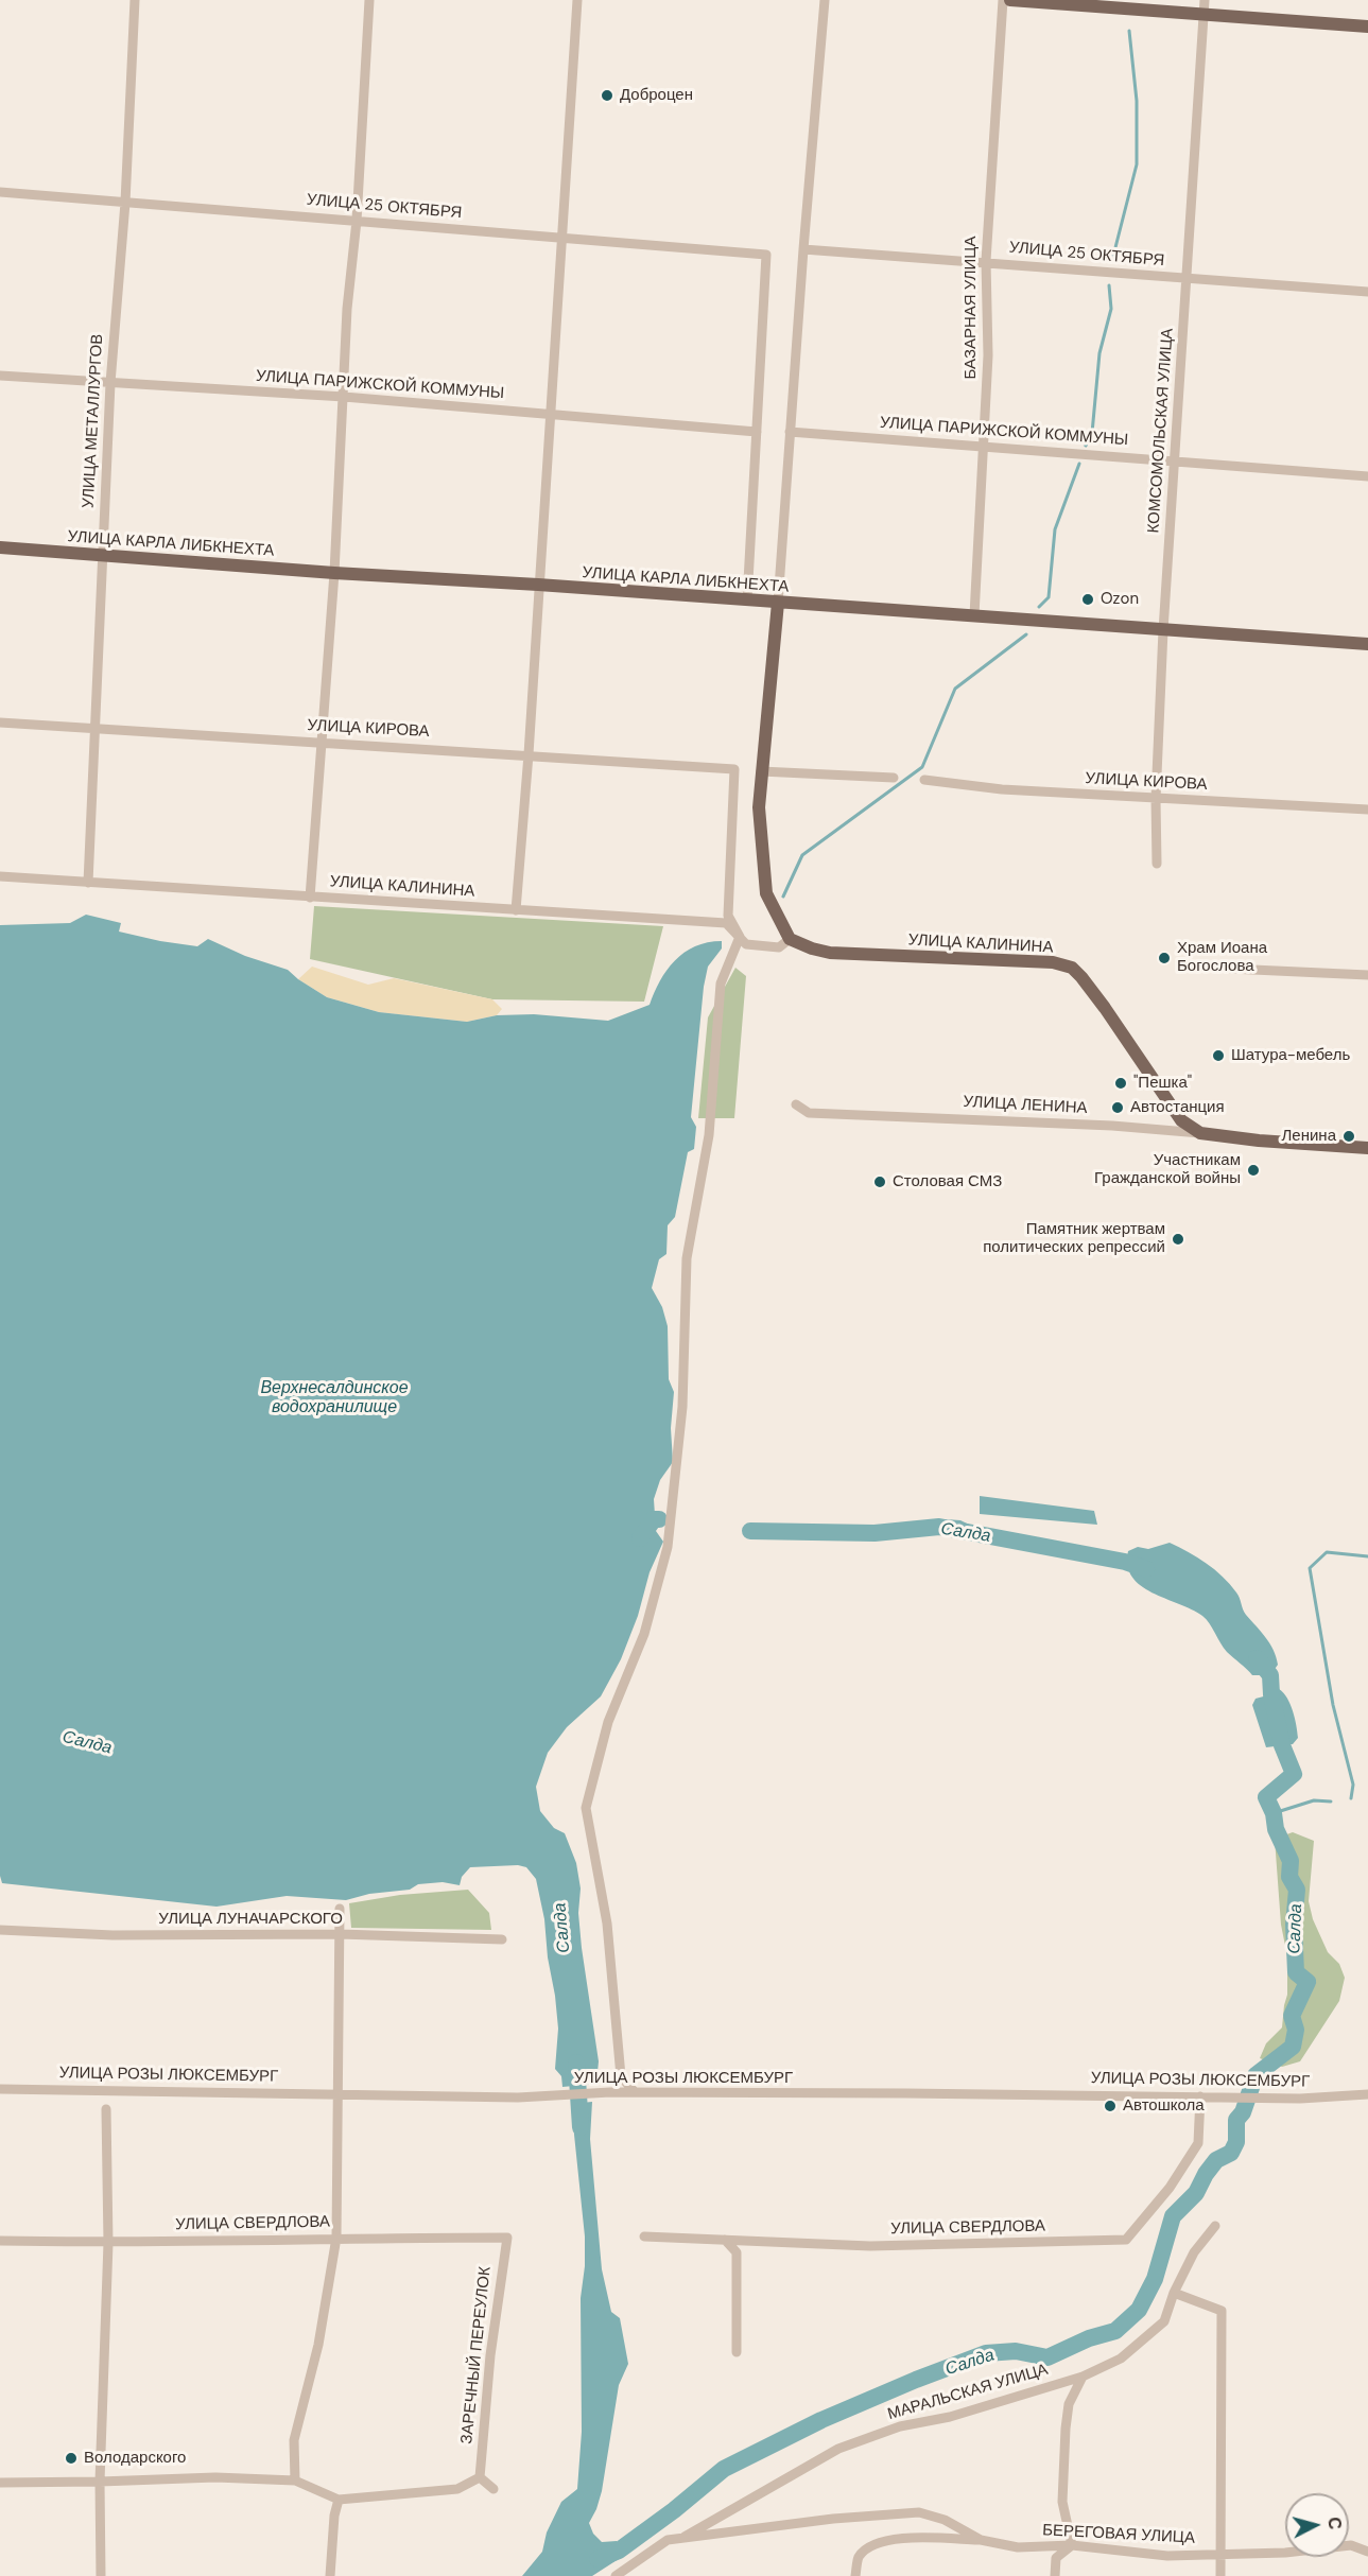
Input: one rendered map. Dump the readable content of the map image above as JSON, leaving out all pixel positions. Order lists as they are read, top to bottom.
{
  "streets": {
    "main road": ["УЛИЦА КАРЛА ЛИБКНЕХТА", "УЛИЦА КАЛИНИНА", "УЛИЦА ЛЕНИНА"],
    "street": [
      "УЛИЦА 25 ОКТЯБРЯ",
      "БАЗАРНАЯ УЛИЦА",
      "УЛИЦА ПАРИЖСКОЙ КОММУНЫ",
      "УЛИЦА МЕТАЛЛУРГОВ",
      "КОМСОМОЛЬСКАЯ УЛИЦА",
      "УЛИЦА КИРОВА",
      "УЛИЦА ЛУНАЧАРСКОГО",
      "УЛИЦА РОЗЫ ЛЮКСЕМБУРГ",
      "УЛИЦА СВЕРДЛОВА",
      "ЗАРЕЧНЫЙ ПЕРЕУЛОК",
      "МАРАЛЬСКАЯ УЛИЦА",
      "БЕРЕГОВАЯ УЛИЦА"
    ]
  },
  "crossings": [
    ["УЛИЦА 25 ОКТЯБРЯ", "БАЗАРНАЯ УЛИЦА"],
    ["УЛИЦА 25 ОКТЯБРЯ", "УЛИЦА ПАРИЖСКОЙ КОММУНЫ"],
    ["УЛИЦА 25 ОКТЯБРЯ", "УЛИЦА МЕТАЛЛУРГОВ"],
    ["УЛИЦА 25 ОКТЯБРЯ", "КОМСОМОЛЬСКАЯ УЛИЦА"],
    ["БАЗАРНАЯ УЛИЦА", "УЛИЦА ПАРИЖСКОЙ КОММУНЫ"],
    ["БАЗАРНАЯ УЛИЦА", "УЛИЦА КАРЛА ЛИБКНЕХТА"],
    ["УЛИЦА ПАРИЖСКОЙ КОММУНЫ", "УЛИЦА МЕТАЛЛУРГОВ"],
    ["УЛИЦА ПАРИЖСКОЙ КОММУНЫ", "КОМСОМОЛЬСКАЯ УЛИЦА"],
    ["УЛИЦА МЕТАЛЛУРГОВ", "УЛИЦА КАРЛА ЛИБКНЕХТА"],
    ["УЛИЦА МЕТАЛЛУРГОВ", "УЛИЦА КИРОВА"],
    ["УЛИЦА МЕТАЛЛУРГОВ", "УЛИЦА КАЛИНИНА"],
    ["КОМСОМОЛЬСКАЯ УЛИЦА", "УЛИЦА КАРЛА ЛИБКНЕХТА"],
    ["КОМСОМОЛЬСКАЯ УЛИЦА", "УЛИЦА КИРОВА"],
    ["УЛИЦА КИРОВА", "УЛИЦА КАЛИНИНА"],
    ["УЛИЦА КАЛИНИНА", "УЛИЦА ЛЕНИНА"],
    ["УЛИЦА РОЗЫ ЛЮКСЕМБУРГ", "УЛИЦА СВЕРДЛОВА"],
    ["УЛИЦА СВЕРДЛОВА", "ЗАРЕЧНЫЙ ПЕРЕУЛОК"],
    ["МАРАЛЬСКАЯ УЛИЦА", "БЕРЕГОВАЯ УЛИЦА"]
  ],
  "water": ["Верхнесалдинское водохранилище", "Салда"],
  "places": [
    "Доброцен",
    "Ozon",
    "Храм Иоана Богослова",
    "Шатура-мебель",
    "\"Пешка\"",
    "Автостанция",
    "Ленина",
    "Участникам Гражданской войны",
    "Столовая СМЗ",
    "Памятник жертвам политических репрессий",
    "Автошкола",
    "Володарского"
  ],
  "north": "right"
}
